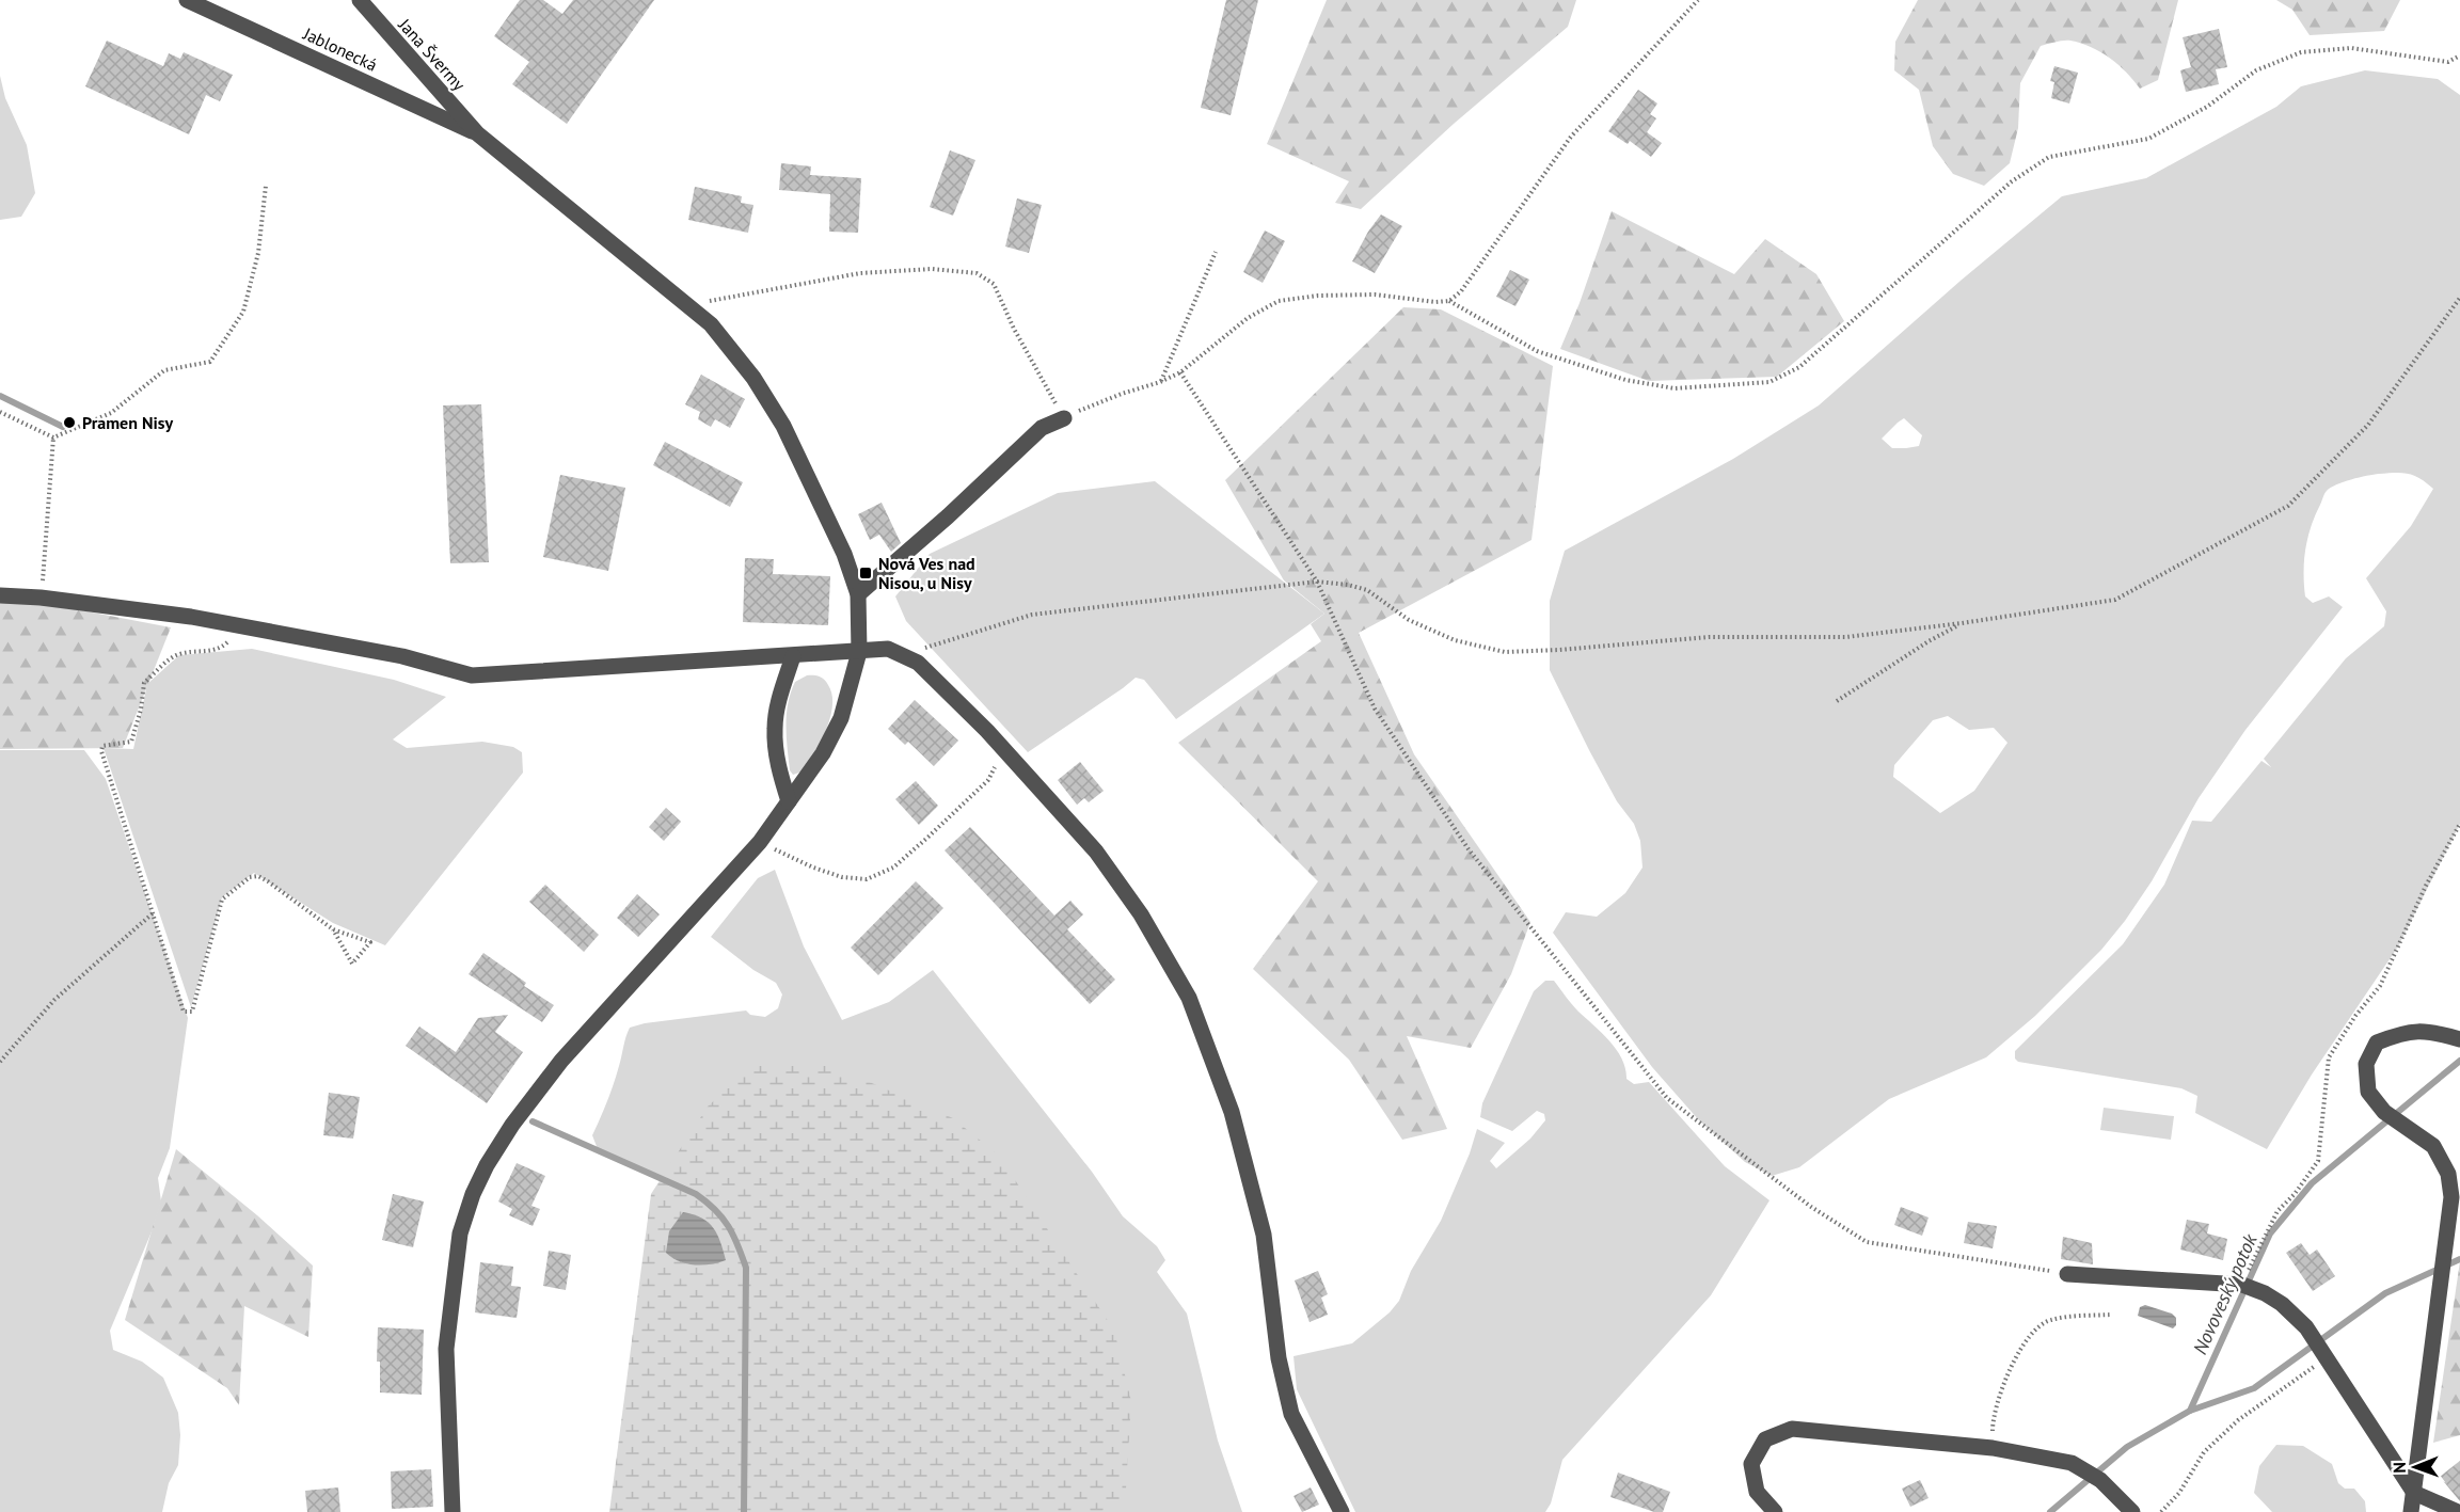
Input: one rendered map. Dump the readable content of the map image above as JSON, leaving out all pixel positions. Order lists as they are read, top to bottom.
{
  "streets": {
    "street": ["Jablonecká", "Jana Švermy"]
  },
  "crossings": [
    ["Jablonecká", "Jana Švermy"]
  ],
  "water": ["Novoveský potok"],
  "places": {
    "other": ["Pramen Nisy"],
    "transit": ["Nová Ves nad Nisou, u Nisy"]
  },
  "north": "left"
}
